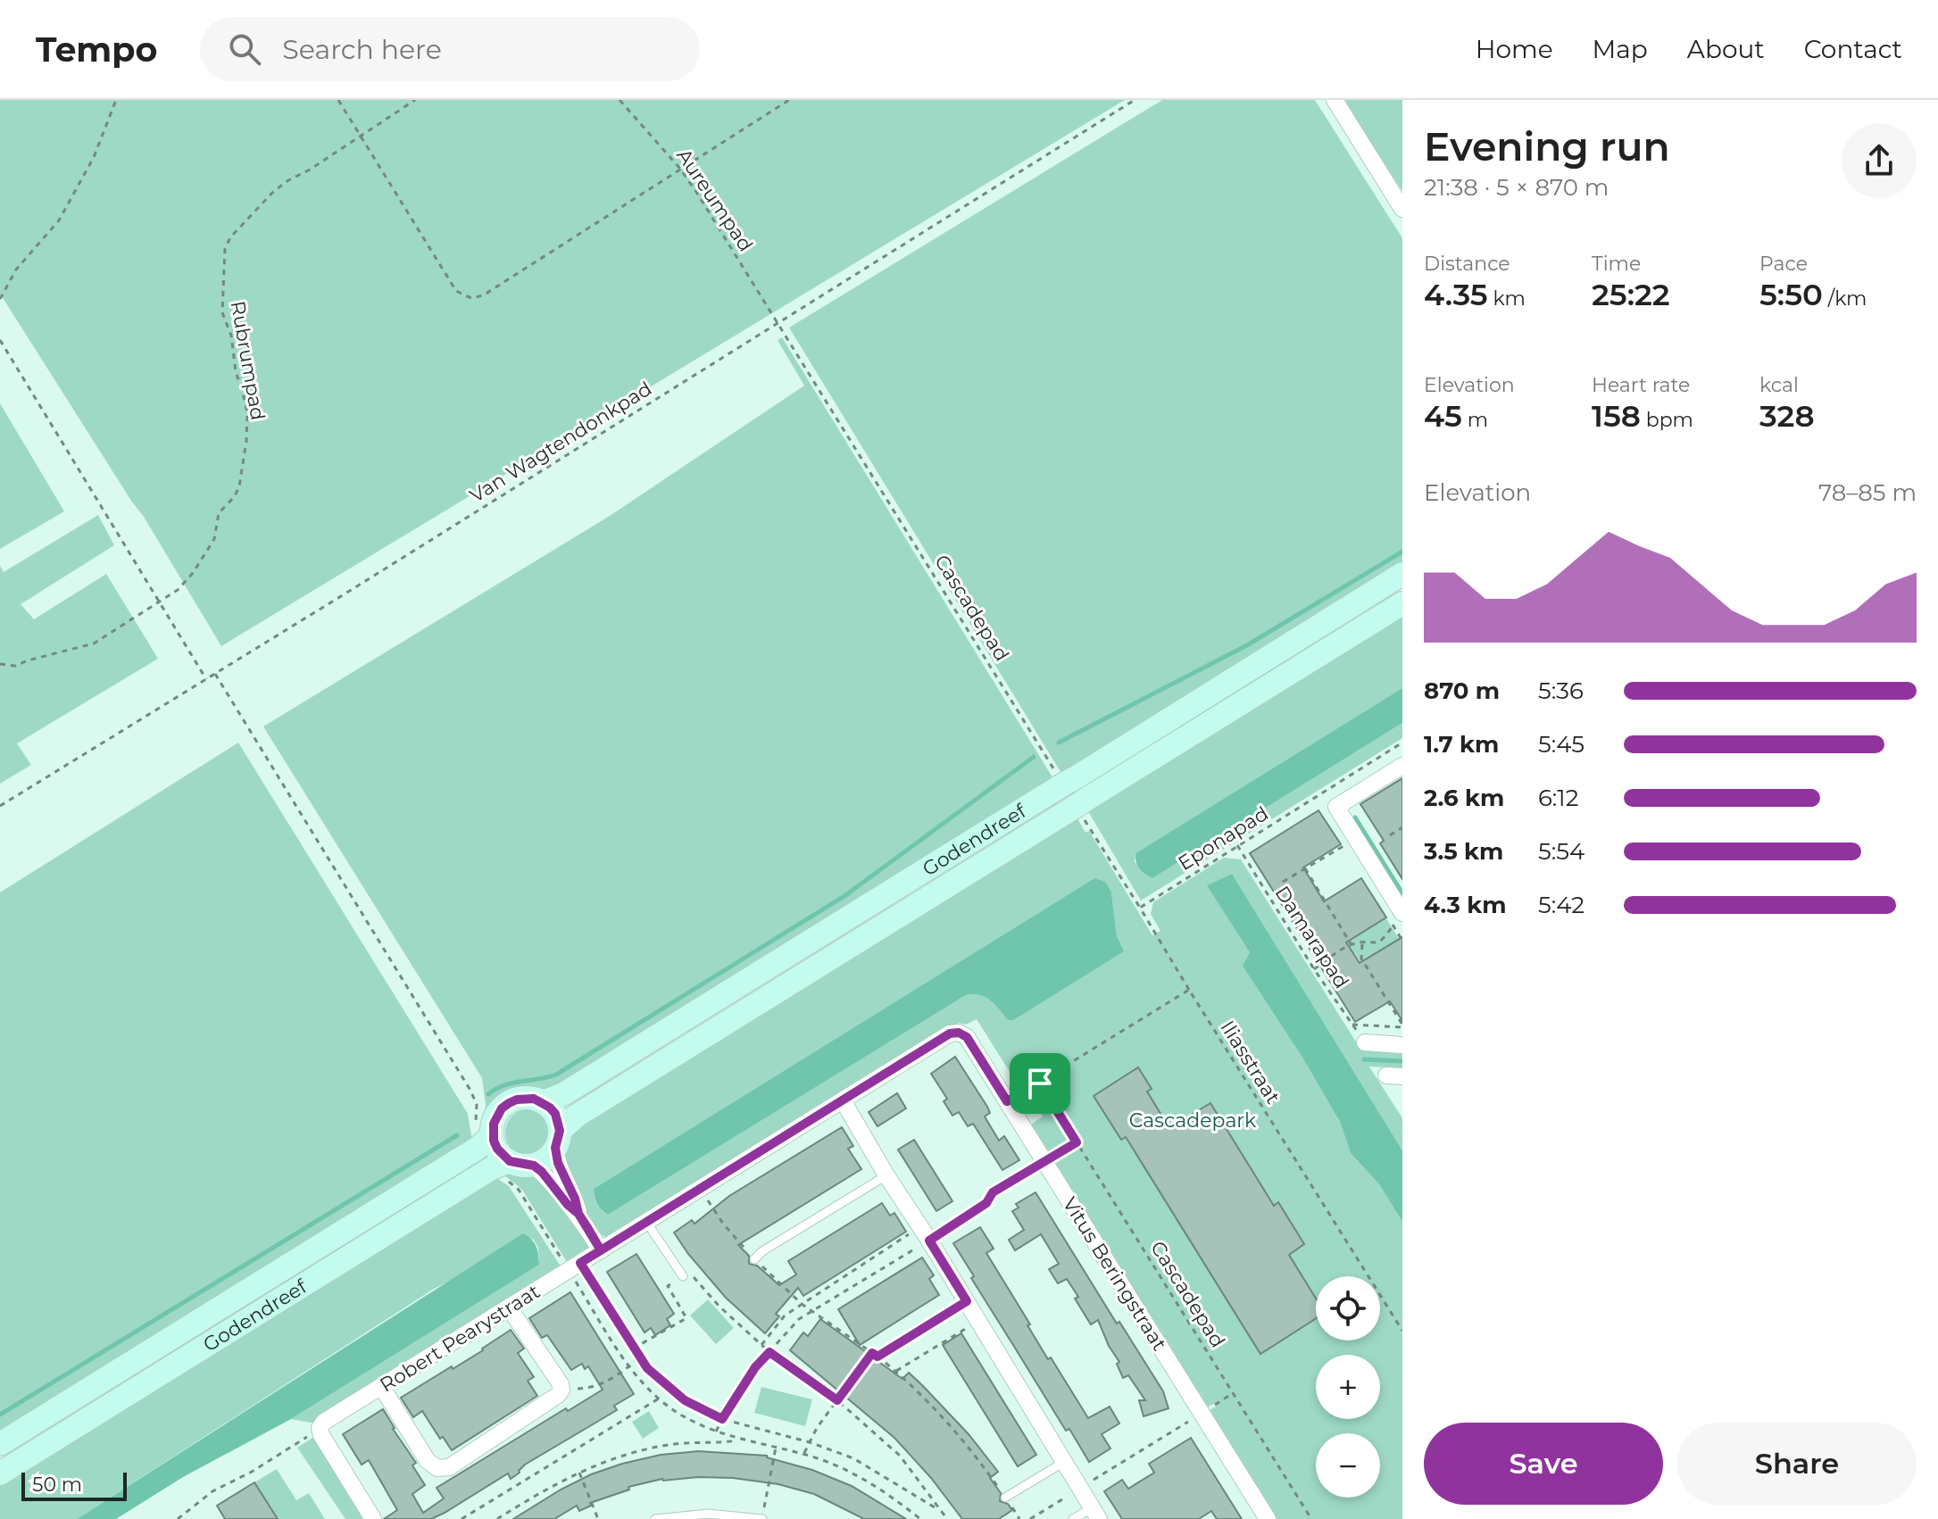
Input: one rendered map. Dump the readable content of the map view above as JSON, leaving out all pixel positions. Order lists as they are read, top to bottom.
{
  "streets": {
    "main road": ["Godendreef"],
    "street": ["Vitus Beringstraat", "Robert Pearystraat"],
    "path": [
      "Aureumpad",
      "Rubrumpad",
      "Van Wagtendonkpad",
      "Cascadepad",
      "Eponapad",
      "Damarapad",
      "Iliasstraat"
    ]
  },
  "crossings": [
    ["Aureumpad", "Van Wagtendonkpad"],
    ["Aureumpad", "Cascadepad"],
    ["Van Wagtendonkpad", "Cascadepad"],
    ["Cascadepad", "Godendreef"],
    ["Eponapad", "Damarapad"],
    ["Vitus Beringstraat", "Robert Pearystraat"]
  ],
  "parks": ["Cascadepark"],
  "scale_bar": "50 m",
  "page": {
    "header": "Tempo",
    "search": "Search here",
    "nav": [
      "Home",
      "Map",
      "About",
      "Contact"
    ],
    "heading": ["Evening run", "21:38 · 5 × 870 m"],
    "stats": [
      ["Distance", "4.35 km"],
      ["Time", "25:22"],
      ["Pace", "5:50 /km"],
      ["Elevation", "45 m"],
      ["Heart rate", "158 bpm"],
      ["kcal", "328"]
    ],
    "chart": ["Elevation", "78–85 m"],
    "list": [
      {
        "name": "870 m",
        "note": "5:36"
      },
      {
        "name": "1.7 km",
        "note": "5:45"
      },
      {
        "name": "2.6 km",
        "note": "6:12"
      },
      {
        "name": "3.5 km",
        "note": "5:54"
      },
      {
        "name": "4.3 km",
        "note": "5:42"
      }
    ],
    "map_buttons": ["+", "−"],
    "buttons": ["Save", "Share"],
    "scale": "50 m"
  }
}
